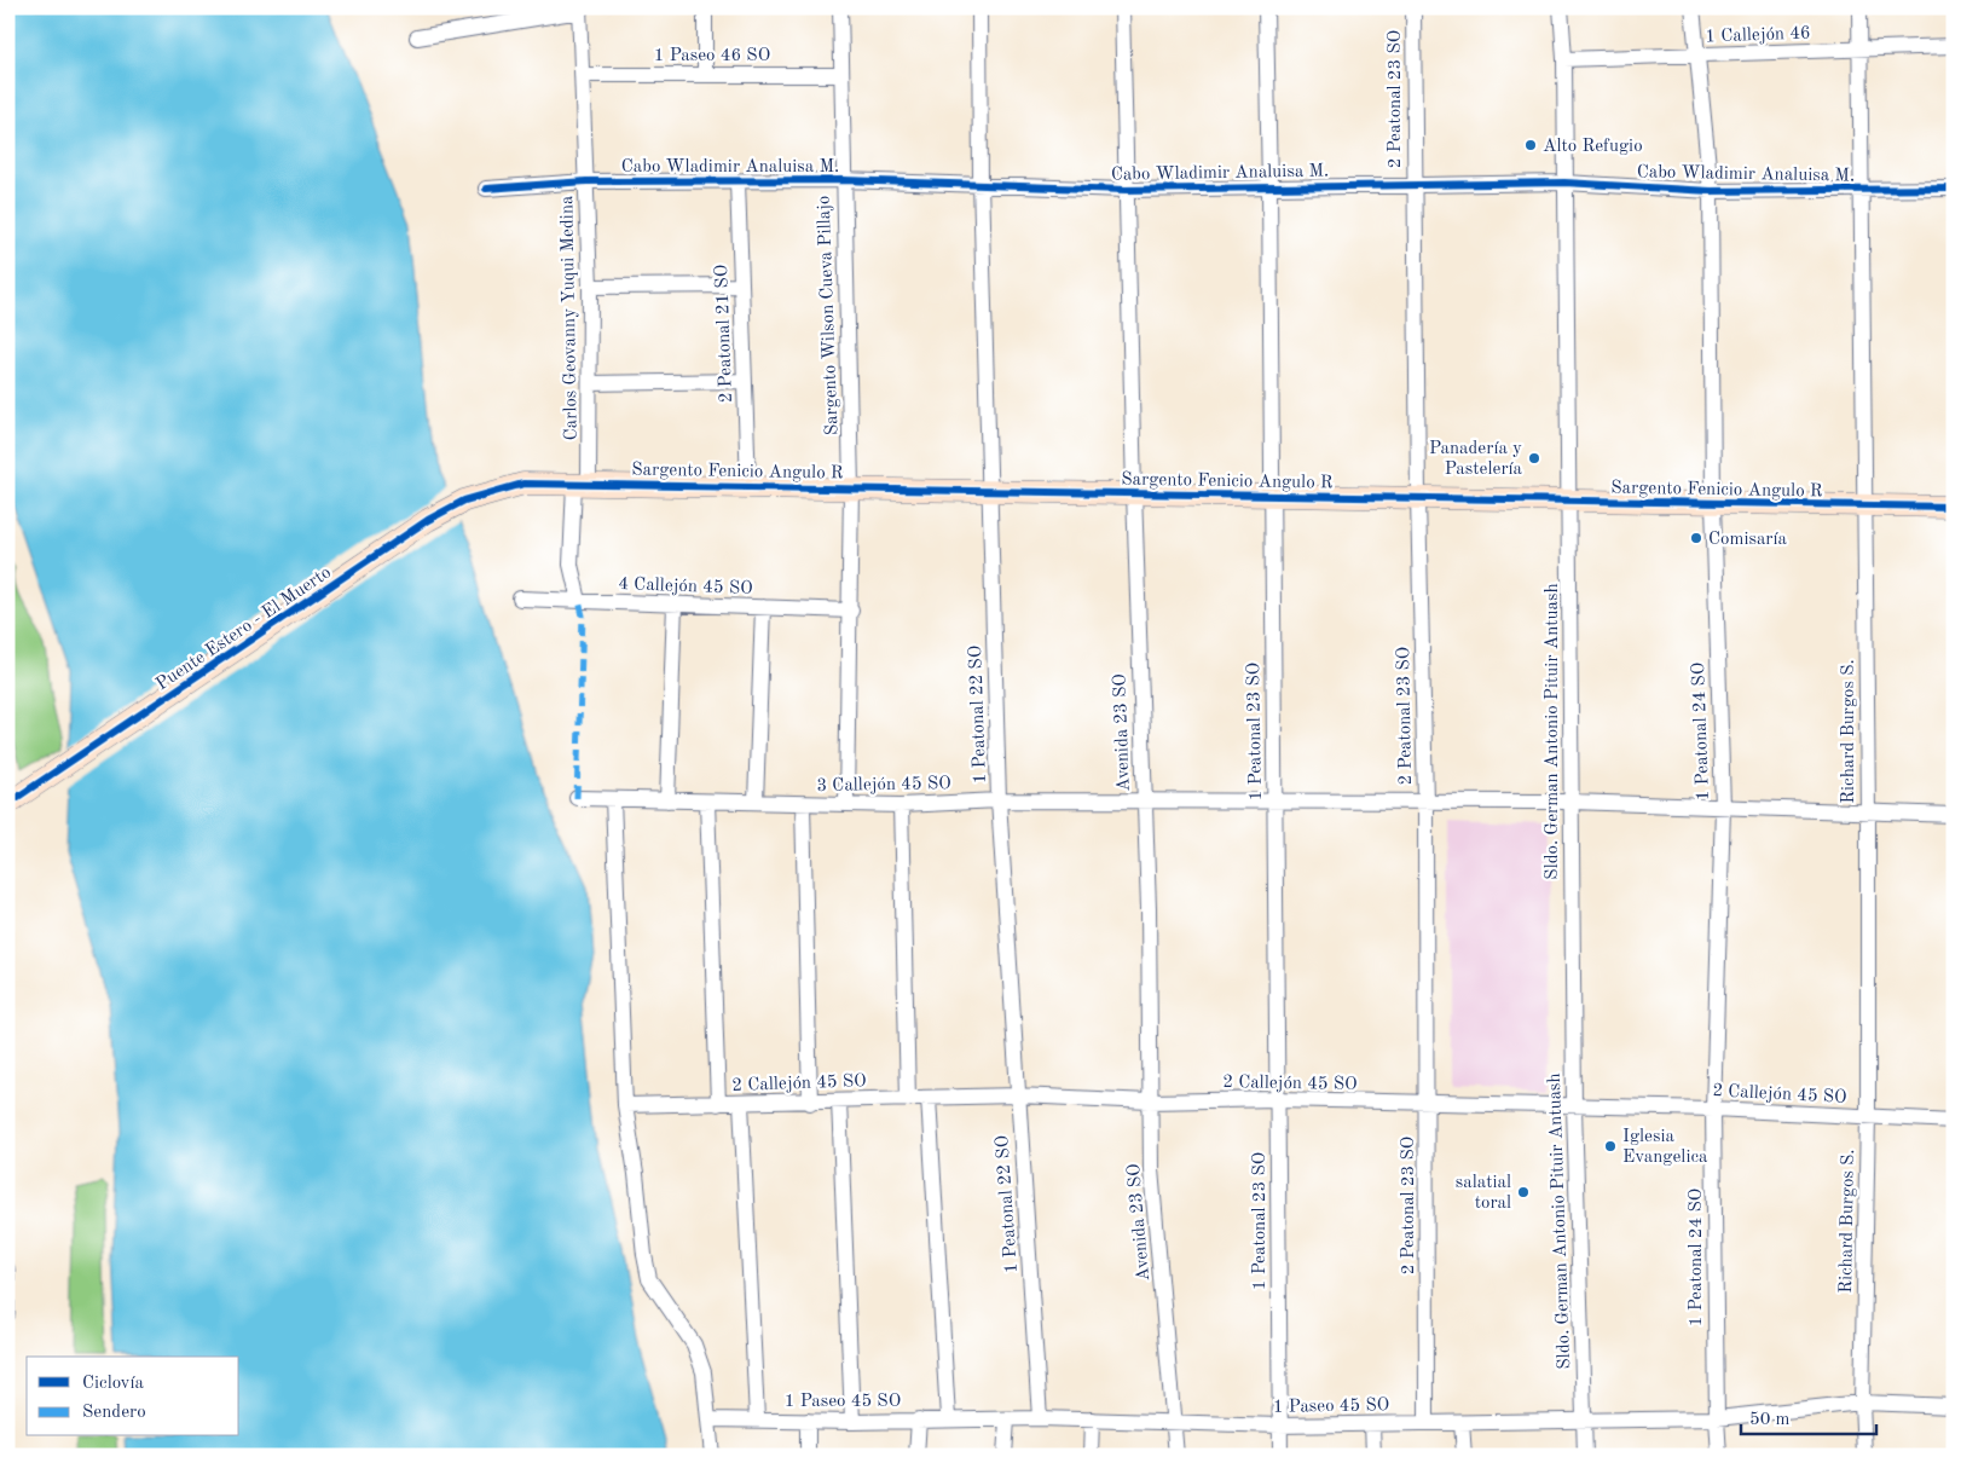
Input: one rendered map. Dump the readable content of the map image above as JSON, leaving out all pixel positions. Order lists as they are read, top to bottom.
{
  "streets": {
    "street": [
      "1 Callejón 46",
      "1 Paseo 46 SO",
      "2 Peatonal 23 SO",
      "Cabo Wladimir Analuisa M.",
      "Sargento Wilson Cueva Pillajo",
      "Carlos Geovanny Yuqui Medina",
      "2 Peatonal 21 SO",
      "Sargento Fenicio Angulo R",
      "4 Callejón 45 SO",
      "Puente Estero - El Muerto",
      "1 Peatonal 22 SO",
      "1 Peatonal 23 SO",
      "Sldo. German Antonio Pituir Antuash",
      "1 Peatonal 24 SO",
      "Richard Burgos S.",
      "Avenida 23 SO",
      "3 Callejón 45 SO",
      "2 Callejón 45 SO",
      "1 Paseo 45 SO"
    ]
  },
  "crossings": [
    ["1 Callejón 46", "Sldo. German Antonio Pituir Antuash"],
    ["1 Callejón 46", "1 Peatonal 24 SO"],
    ["1 Callejón 46", "Richard Burgos S."],
    ["1 Paseo 46 SO", "Sargento Wilson Cueva Pillajo"],
    ["1 Paseo 46 SO", "Carlos Geovanny Yuqui Medina"],
    ["2 Peatonal 23 SO", "Cabo Wladimir Analuisa M."],
    ["2 Peatonal 23 SO", "Sargento Fenicio Angulo R"],
    ["2 Peatonal 23 SO", "3 Callejón 45 SO"],
    ["2 Peatonal 23 SO", "2 Callejón 45 SO"],
    ["2 Peatonal 23 SO", "1 Paseo 45 SO"],
    ["Cabo Wladimir Analuisa M.", "Sargento Wilson Cueva Pillajo"],
    ["Cabo Wladimir Analuisa M.", "Carlos Geovanny Yuqui Medina"],
    ["Cabo Wladimir Analuisa M.", "2 Peatonal 21 SO"],
    ["Cabo Wladimir Analuisa M.", "1 Peatonal 22 SO"],
    ["Cabo Wladimir Analuisa M.", "1 Peatonal 23 SO"],
    ["Cabo Wladimir Analuisa M.", "Sldo. German Antonio Pituir Antuash"],
    ["Cabo Wladimir Analuisa M.", "1 Peatonal 24 SO"],
    ["Cabo Wladimir Analuisa M.", "Richard Burgos S."],
    ["Cabo Wladimir Analuisa M.", "Avenida 23 SO"],
    ["Sargento Wilson Cueva Pillajo", "Sargento Fenicio Angulo R"],
    ["Sargento Wilson Cueva Pillajo", "4 Callejón 45 SO"],
    ["Sargento Wilson Cueva Pillajo", "3 Callejón 45 SO"],
    ["Carlos Geovanny Yuqui Medina", "Sargento Fenicio Angulo R"],
    ["Carlos Geovanny Yuqui Medina", "4 Callejón 45 SO"],
    ["2 Peatonal 21 SO", "Sargento Fenicio Angulo R"],
    ["Sargento Fenicio Angulo R", "Puente Estero - El Muerto"],
    ["Sargento Fenicio Angulo R", "1 Peatonal 22 SO"],
    ["Sargento Fenicio Angulo R", "1 Peatonal 23 SO"],
    ["Sargento Fenicio Angulo R", "Sldo. German Antonio Pituir Antuash"],
    ["Sargento Fenicio Angulo R", "1 Peatonal 24 SO"],
    ["Sargento Fenicio Angulo R", "Richard Burgos S."],
    ["Sargento Fenicio Angulo R", "Avenida 23 SO"],
    ["1 Peatonal 22 SO", "3 Callejón 45 SO"],
    ["1 Peatonal 22 SO", "2 Callejón 45 SO"],
    ["1 Peatonal 22 SO", "1 Paseo 45 SO"],
    ["1 Peatonal 23 SO", "3 Callejón 45 SO"],
    ["1 Peatonal 23 SO", "2 Callejón 45 SO"],
    ["1 Peatonal 23 SO", "1 Paseo 45 SO"],
    ["Sldo. German Antonio Pituir Antuash", "3 Callejón 45 SO"],
    ["Sldo. German Antonio Pituir Antuash", "2 Callejón 45 SO"],
    ["Sldo. German Antonio Pituir Antuash", "1 Paseo 45 SO"],
    ["1 Peatonal 24 SO", "3 Callejón 45 SO"],
    ["1 Peatonal 24 SO", "2 Callejón 45 SO"],
    ["1 Peatonal 24 SO", "1 Paseo 45 SO"],
    ["Richard Burgos S.", "3 Callejón 45 SO"],
    ["Richard Burgos S.", "2 Callejón 45 SO"],
    ["Richard Burgos S.", "1 Paseo 45 SO"],
    ["Avenida 23 SO", "3 Callejón 45 SO"],
    ["Avenida 23 SO", "2 Callejón 45 SO"],
    ["Avenida 23 SO", "1 Paseo 45 SO"]
  ],
  "places": [
    "Alto Refugio",
    "Panadería y Pastelería",
    "Comisaría",
    "Iglesia Evangelica",
    "salatial toral"
  ],
  "legend": ["Ciclovía", "Sendero"],
  "scale_bar": "50 m"
}
